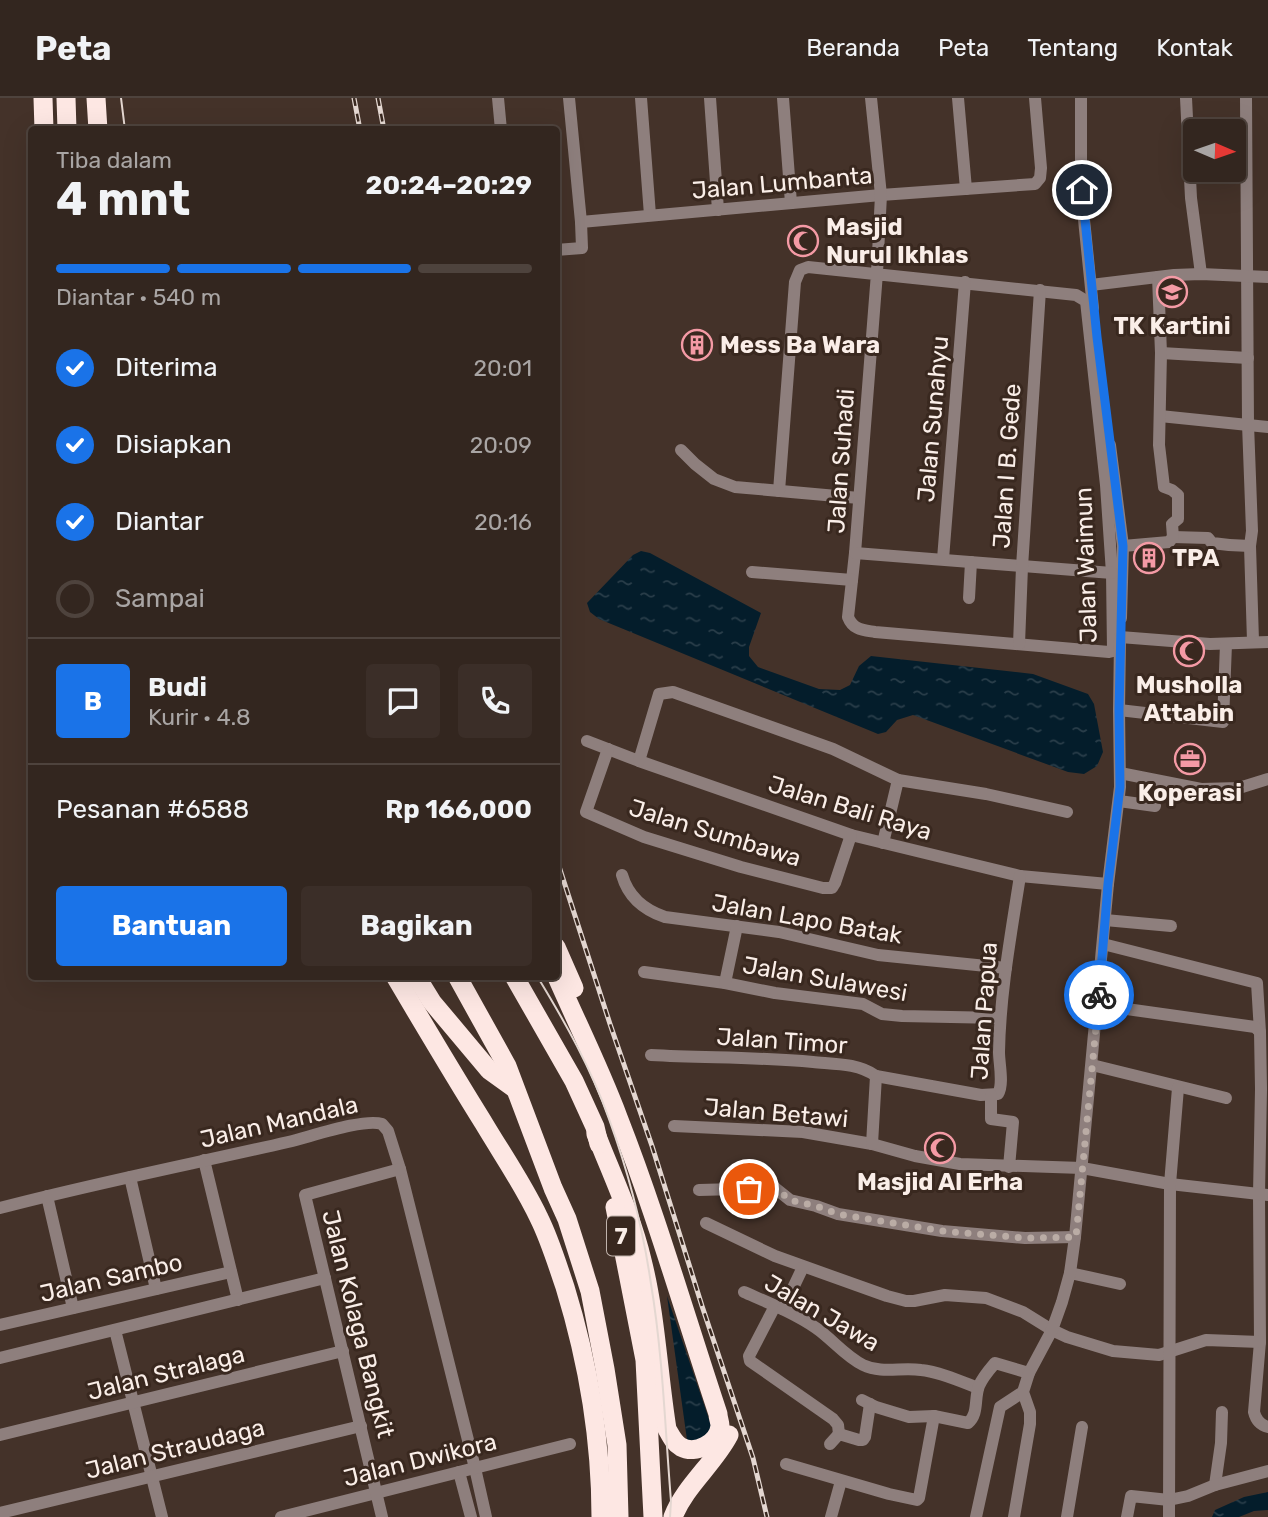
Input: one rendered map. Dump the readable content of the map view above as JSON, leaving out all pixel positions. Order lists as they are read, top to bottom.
{
  "streets": {
    "highway": ["7"],
    "street": [
      "Jalan Lumbanta",
      "Jalan Sunahyu",
      "Jalan Suhadi",
      "Jalan I B. Gede",
      "Jalan Waimun",
      "Jalan Bali Raya",
      "Jalan Sumbawa",
      "Jalan Lapo Batak",
      "Jalan Sulawesi",
      "Jalan Papua",
      "Jalan Timor",
      "Jalan Betawi",
      "Jalan Mandala",
      "Jalan Sambo",
      "Jalan Jawa",
      "Jalan Kolaga Bangkit",
      "Jalan Stralaga",
      "Jalan Straudaga",
      "Jalan Dwikora"
    ]
  },
  "crossings": [
    ["Jalan Lumbanta", "Jalan Suhadi"],
    ["Jalan Suhadi", "Jalan Waimun"],
    ["Jalan I B. Gede", "Jalan Waimun"],
    ["Jalan Bali Raya", "Jalan Sumbawa"],
    ["Jalan Bali Raya", "Jalan Papua"],
    ["Jalan Lapo Batak", "Jalan Papua"],
    ["Jalan Sulawesi", "Jalan Papua"],
    ["Jalan Papua", "Jalan Timor"],
    ["Jalan Papua", "Jalan Betawi"],
    ["Jalan Mandala", "Jalan Kolaga Bangkit"],
    ["Jalan Mandala", "Jalan Dwikora"],
    ["Jalan Kolaga Bangkit", "Jalan Stralaga"],
    ["Jalan Kolaga Bangkit", "Jalan Straudaga"],
    ["Jalan Kolaga Bangkit", "Jalan Dwikora"]
  ],
  "places": {
    "mosque": ["Masjid Nurul Ikhlas", "Musholla Attabin", "Masjid Al Erha"],
    "school or university": ["TK Kartini"],
    "building": ["Mess Ba Wara", "TPA"],
    "office": ["Koperasi"]
  },
  "north": "right",
  "page": {
    "header": "Peta",
    "nav": [
      "Beranda",
      "Peta",
      "Tentang",
      "Kontak"
    ],
    "heading": ["4 mnt", "Tiba dalam", "20:24–20:29"],
    "panel": [
      "Budi",
      "Kurir · 4.8",
      "Pesanan #6588",
      "Rp 166,000"
    ],
    "bar": "Diantar · 540 m",
    "list": [
      ["Diterima", "20:01"],
      ["Disiapkan", "20:09"],
      ["Diantar", "20:16"],
      "Sampai"
    ],
    "round": "B",
    "buttons": ["Bantuan", "Bagikan"]
  }
}
